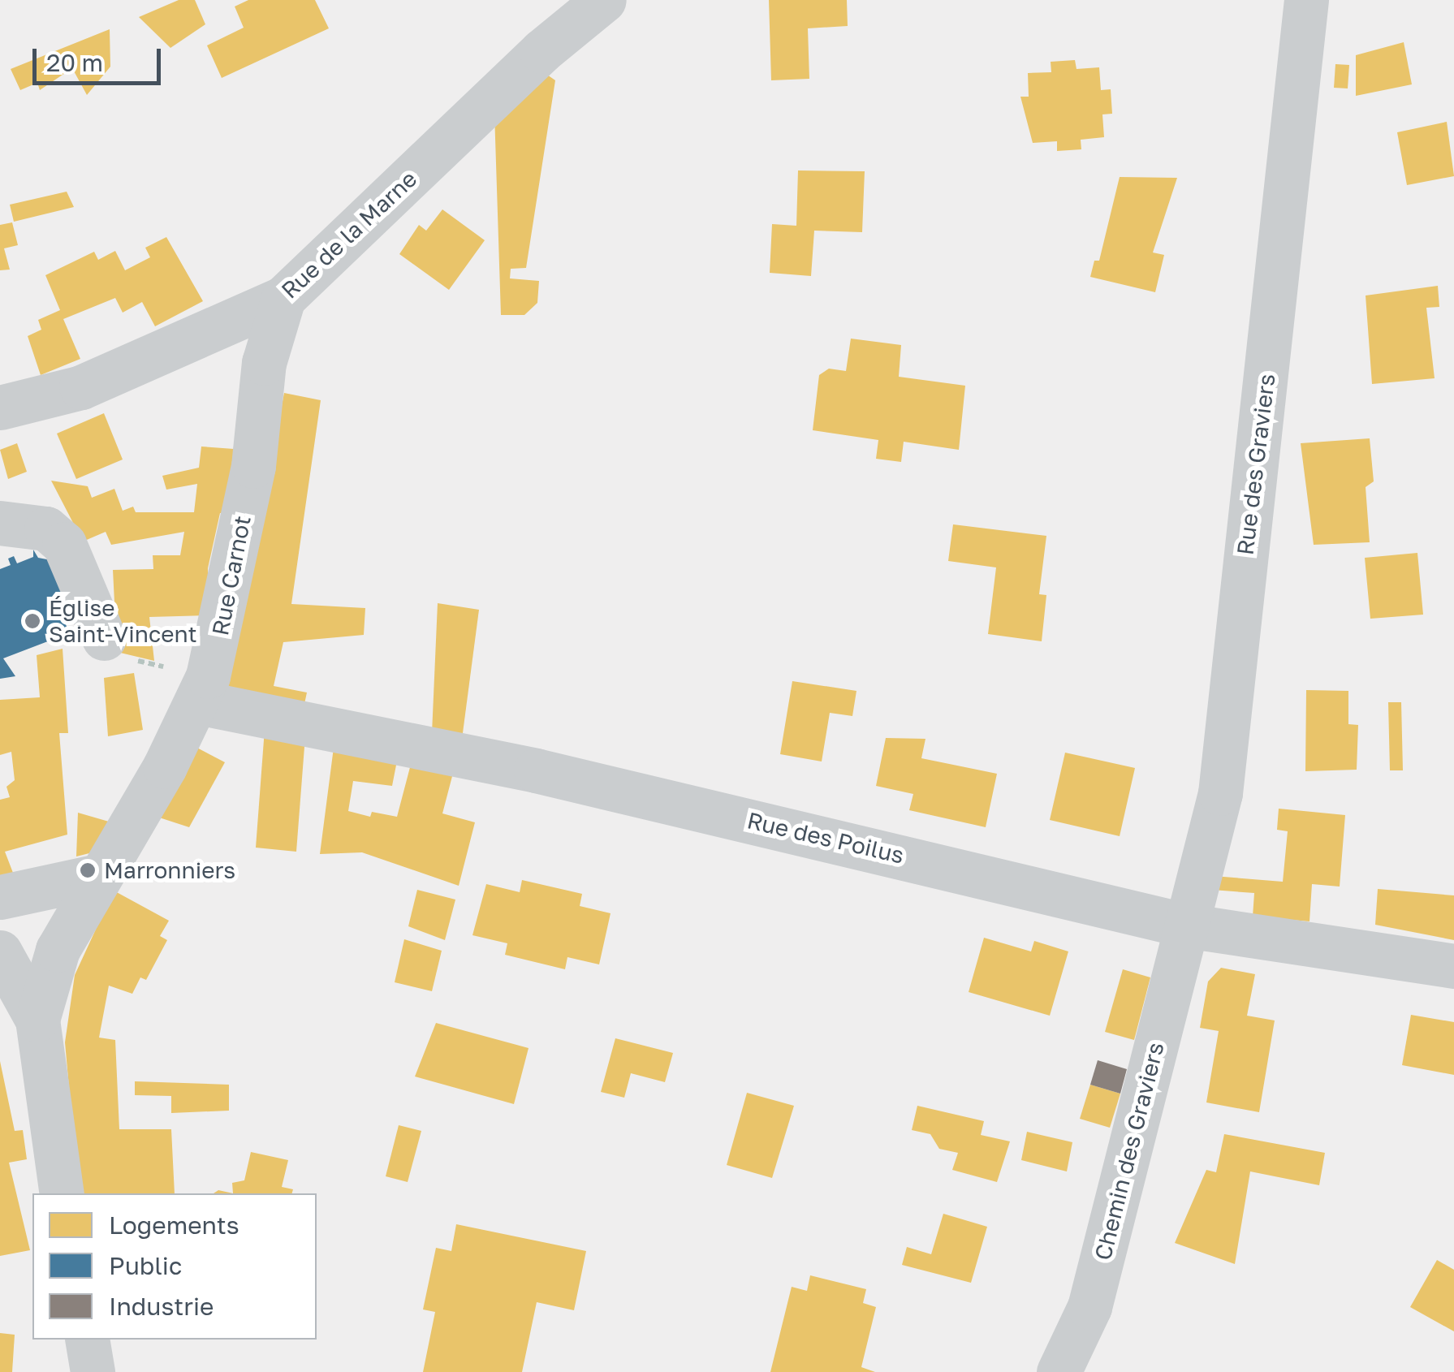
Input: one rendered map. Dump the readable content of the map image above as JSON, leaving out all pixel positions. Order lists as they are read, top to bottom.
{
  "streets": {
    "street": [
      "Rue de la Marne",
      "Rue des Graviers",
      "Rue Carnot",
      "Rue des Poilus",
      "Chemin des Graviers"
    ]
  },
  "crossings": [
    ["Rue de la Marne", "Rue Carnot"],
    ["Rue des Graviers", "Rue des Poilus"],
    ["Rue des Graviers", "Chemin des Graviers"],
    ["Rue Carnot", "Rue des Poilus"],
    ["Rue des Poilus", "Chemin des Graviers"]
  ],
  "places": ["Église Saint-Vincent", "Marronniers"],
  "legend": ["Logements", "Public", "Industrie"],
  "scale_bar": "20 m"
}
